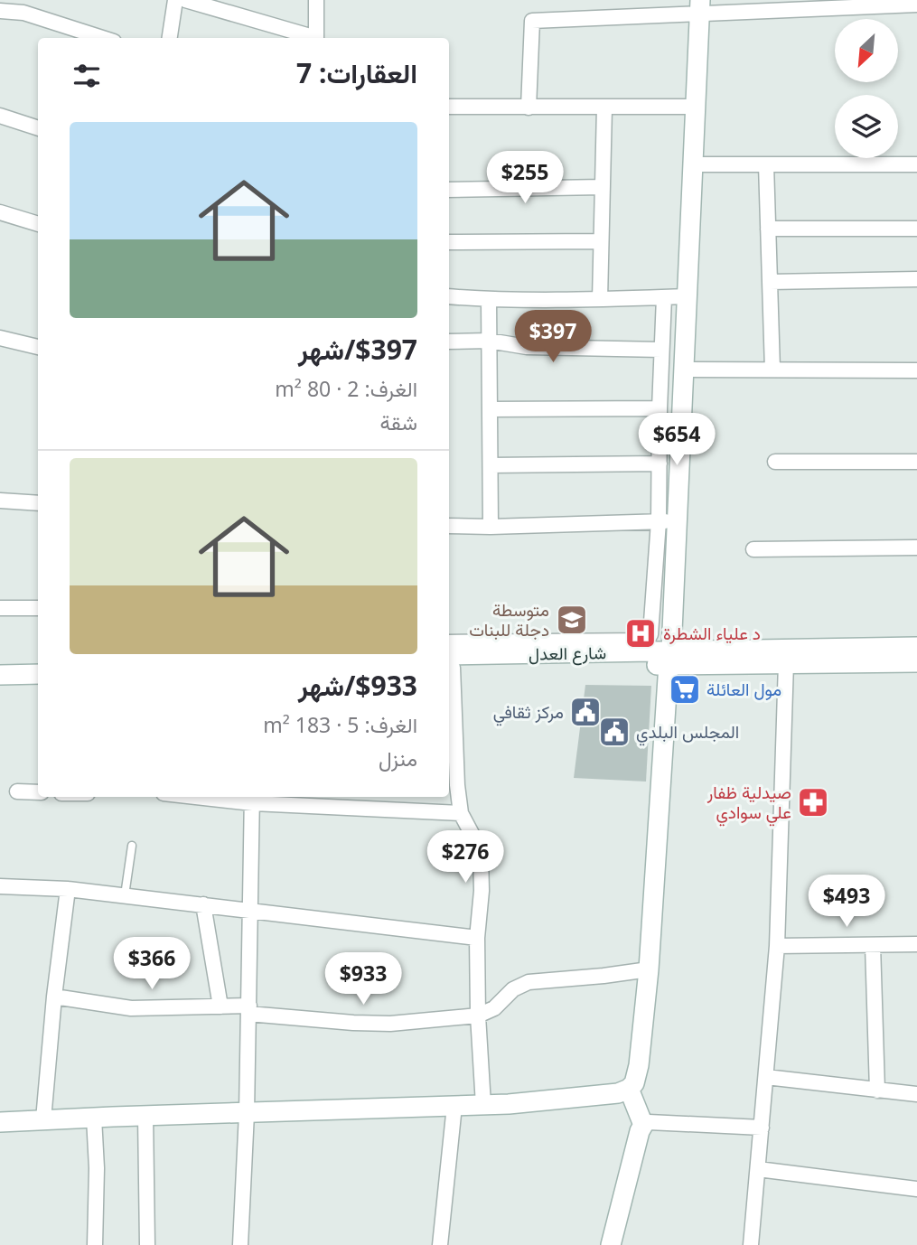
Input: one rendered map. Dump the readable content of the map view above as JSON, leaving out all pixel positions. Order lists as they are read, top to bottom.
{
  "streets": {
    "street": ["شارع العدل"]
  },
  "places": {
    "school or university": ["متوسطة دجلة للبنات"],
    "hospital": ["د علياء الشطرة"],
    "supermarket": ["مول العائلة"],
    "public building": ["مركز ثقافي", "المجلس البلدي"],
    "pharmacy": ["صيدلية ظفار علي سوادي"]
  },
  "north": "bottom left",
  "page": {
    "heading": "العقارات: 7",
    "list": [
      {
        "name": "$397/شهر",
        "note": "الغرف: 2 · 80 m² · شقة"
      },
      {
        "name": "$933/شهر",
        "note": "الغرف: 5 · 183 m² · منزل"
      }
    ],
    "price": [
      "$255",
      "$397",
      "$654",
      "$276",
      "$493",
      "$366",
      "$933"
    ]
  }
}
